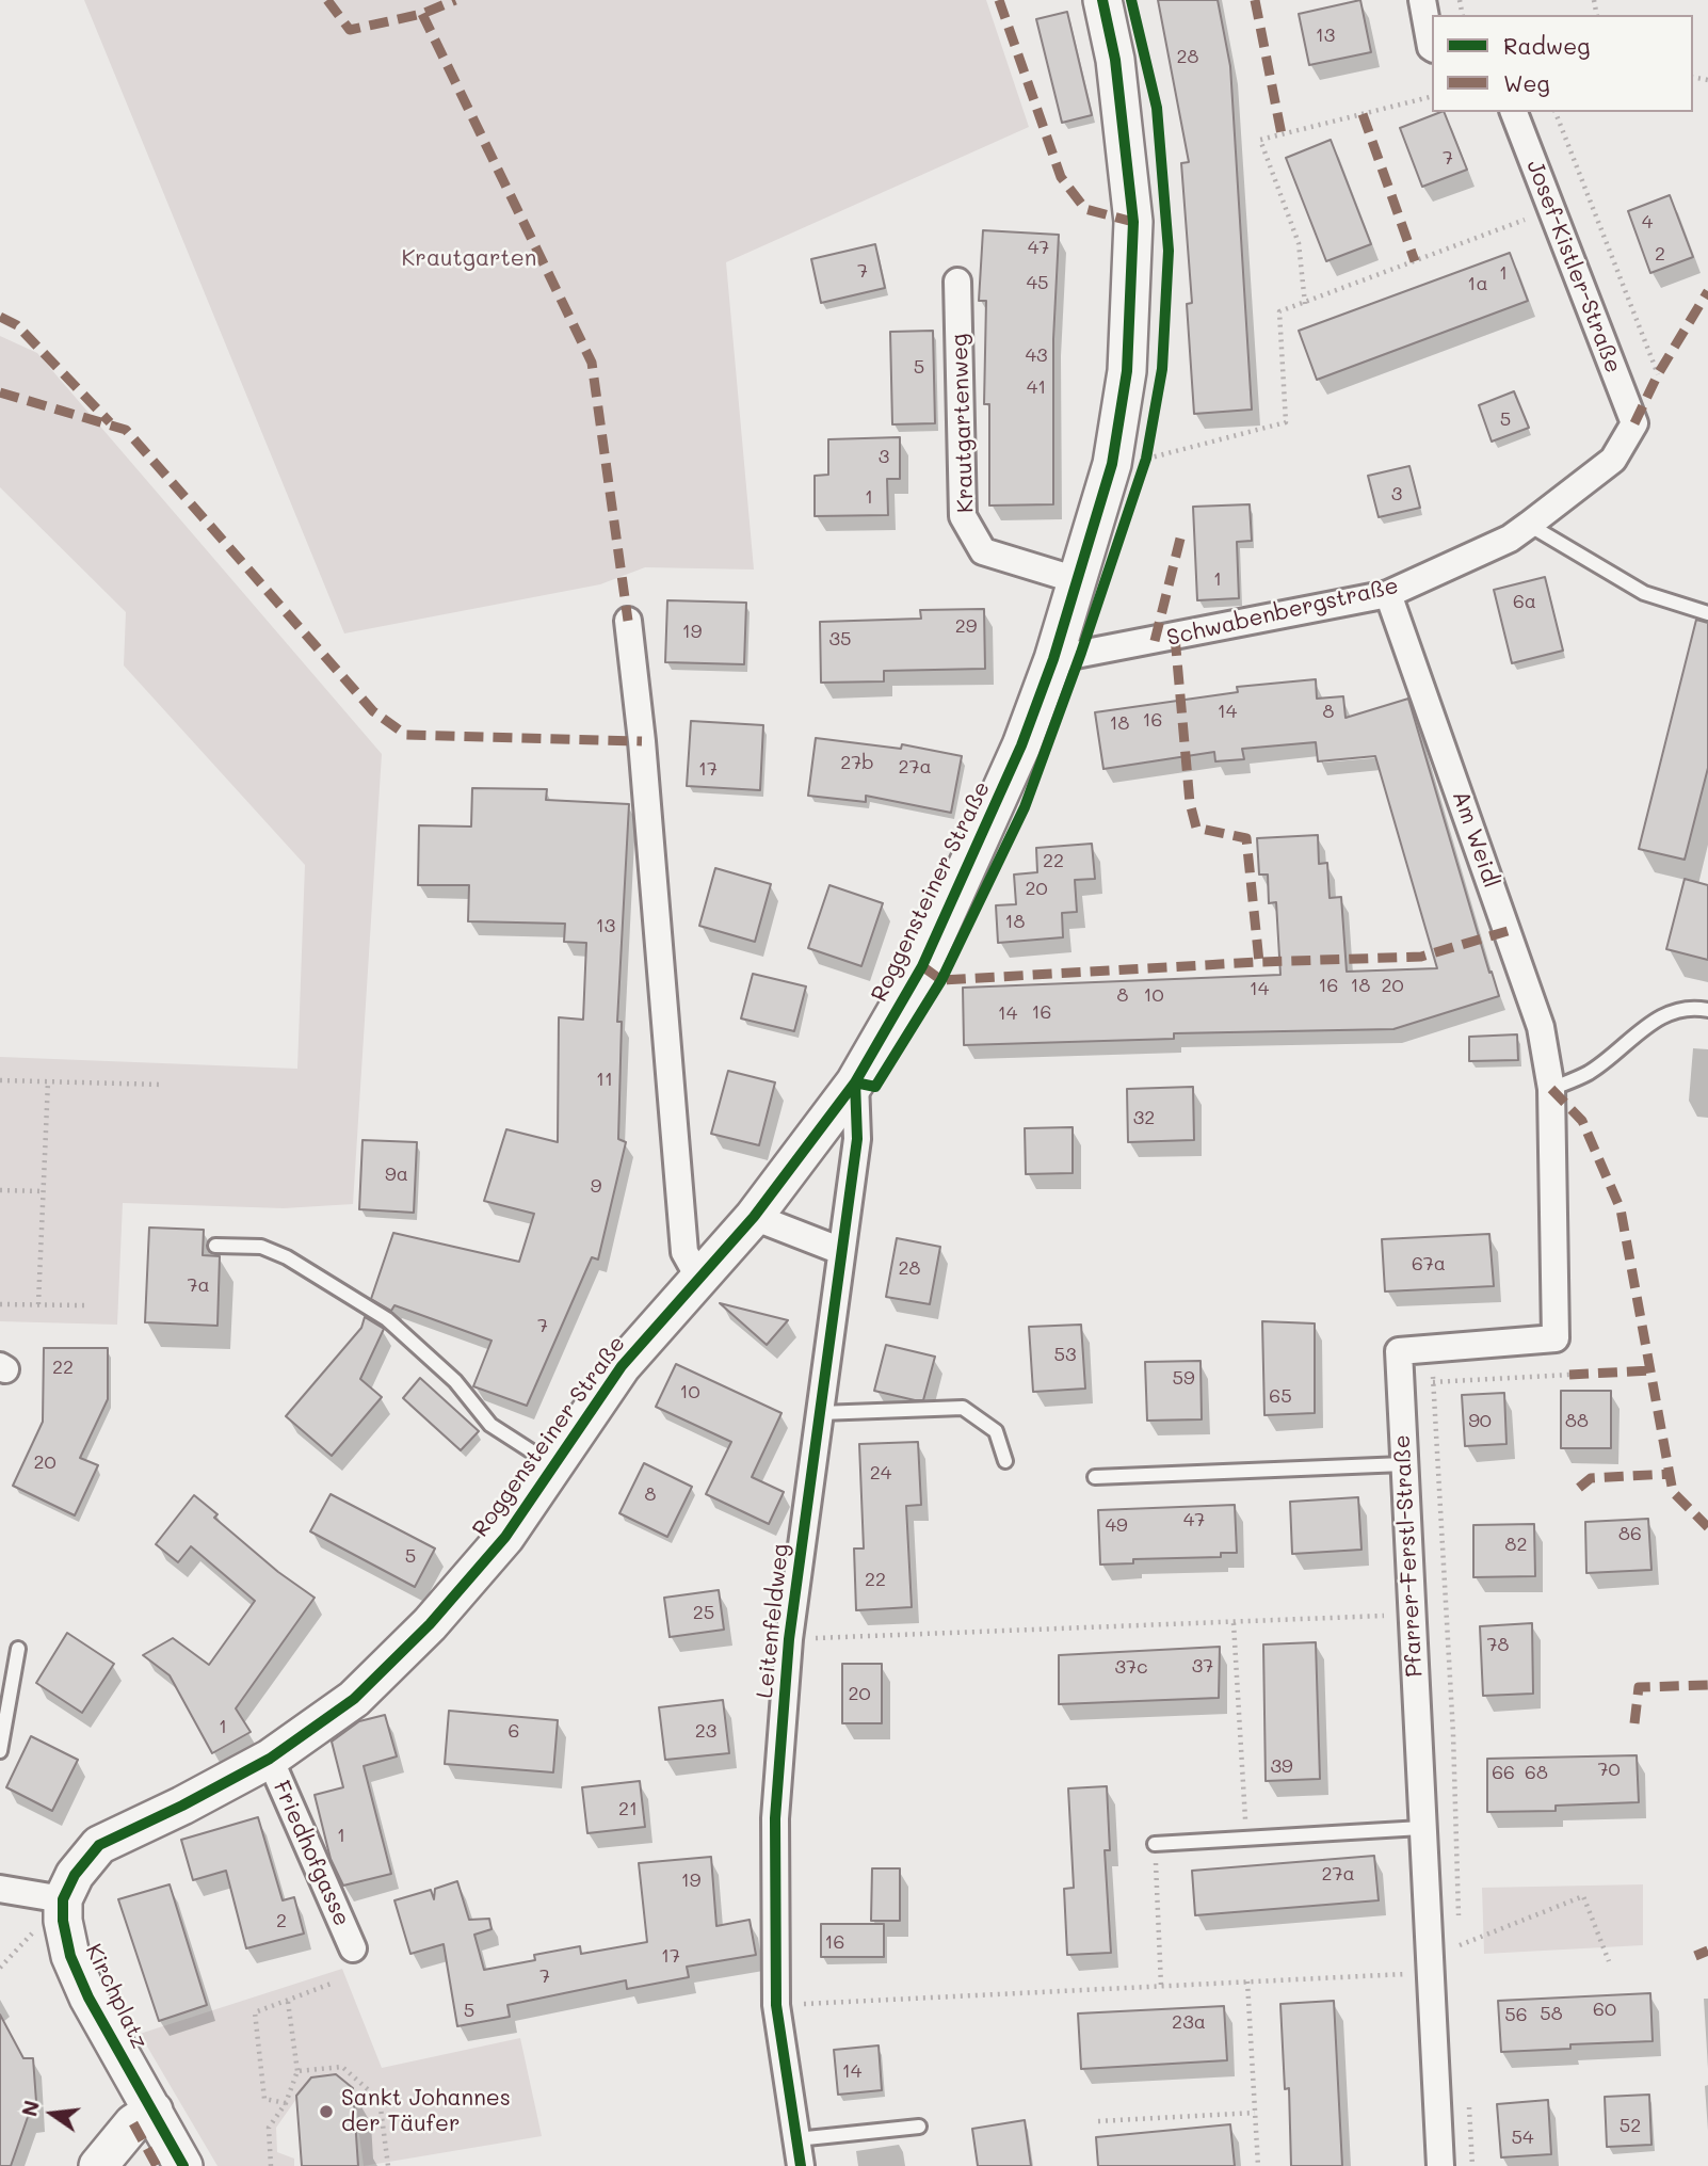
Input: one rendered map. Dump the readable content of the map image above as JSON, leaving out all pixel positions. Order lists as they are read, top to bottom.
{
  "streets": {
    "street": [
      "Josef-Kistler-Straße",
      "Krautgartenweg",
      "Schwabenbergstraße",
      "Am Weidl",
      "Roggensteiner Straße",
      "Pfarrer-Ferstl-Straße",
      "Leitenfeldweg",
      "Friedhofgasse",
      "Kirchplatz"
    ]
  },
  "crossings": [
    ["Josef-Kistler-Straße", "Schwabenbergstraße"],
    ["Krautgartenweg", "Roggensteiner Straße"],
    ["Schwabenbergstraße", "Am Weidl"],
    ["Schwabenbergstraße", "Roggensteiner Straße"],
    ["Am Weidl", "Pfarrer-Ferstl-Straße"],
    ["Roggensteiner Straße", "Leitenfeldweg"],
    ["Roggensteiner Straße", "Friedhofgasse"],
    ["Roggensteiner Straße", "Kirchplatz"]
  ],
  "parks": ["Krautgarten"],
  "places": ["Sankt Johannes der Täufer"],
  "house_numbers": [
    "13",
    "28",
    "7",
    "4",
    "47",
    "2",
    "7",
    "1",
    "45",
    "1a",
    "43",
    "5",
    "41",
    "5",
    "3",
    "3",
    "1",
    "1",
    "6a",
    "29",
    "19",
    "35",
    "14",
    "8",
    "16",
    "18",
    "27b",
    "27a",
    "17",
    "22",
    "20",
    "18",
    "13",
    "16",
    "18",
    "20",
    "14",
    "8",
    "10",
    "16",
    "14",
    "11",
    "32",
    "9a",
    "9",
    "67a",
    "28",
    "7a",
    "7",
    "53",
    "22",
    "59",
    "10",
    "65",
    "90",
    "88",
    "20",
    "24",
    "8",
    "47",
    "49",
    "86",
    "82",
    "5",
    "22",
    "25",
    "78",
    "37",
    "37c",
    "20",
    "1",
    "6",
    "23",
    "39",
    "70",
    "66",
    "68",
    "21",
    "1",
    "27a",
    "19",
    "2",
    "16",
    "17",
    "7",
    "60",
    "5",
    "58",
    "56",
    "23a",
    "14",
    "52",
    "54"
  ],
  "legend": ["Radweg", "Weg"],
  "north": "left"
}
